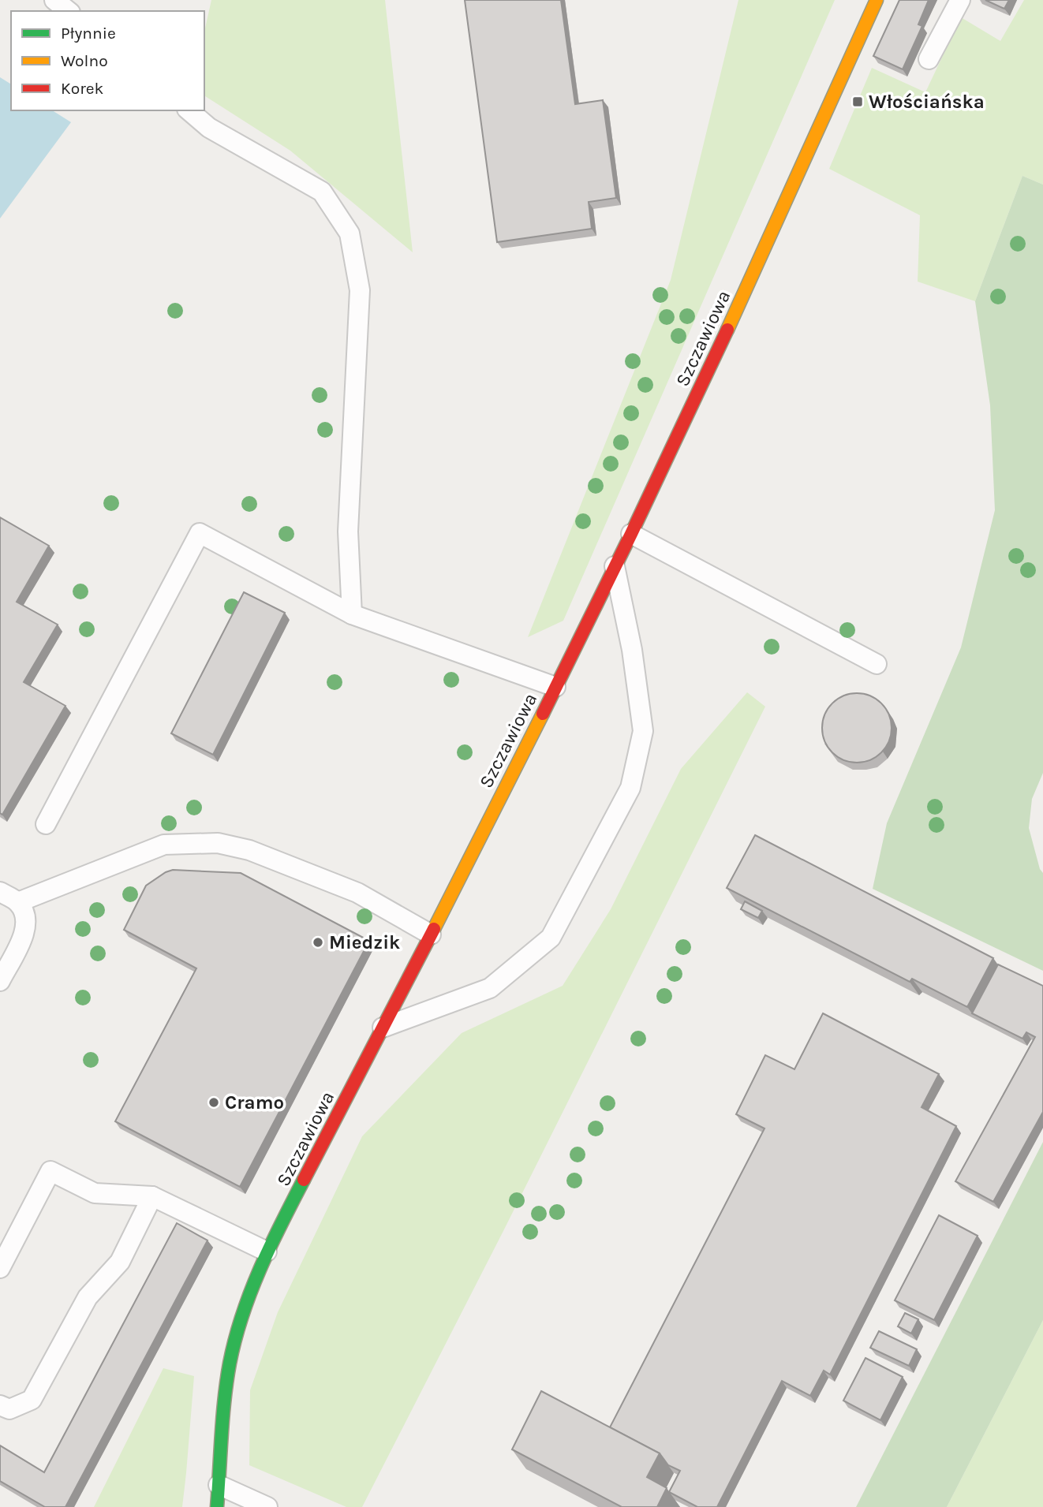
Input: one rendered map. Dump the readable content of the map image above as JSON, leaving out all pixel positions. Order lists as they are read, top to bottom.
{
  "streets": {
    "street": ["Szczawiowa"]
  },
  "places": {
    "transit": ["Włościańska"],
    "other": ["Miedzik", "Cramo"]
  },
  "legend": ["Płynnie", "Wolno", "Korek"]
}
